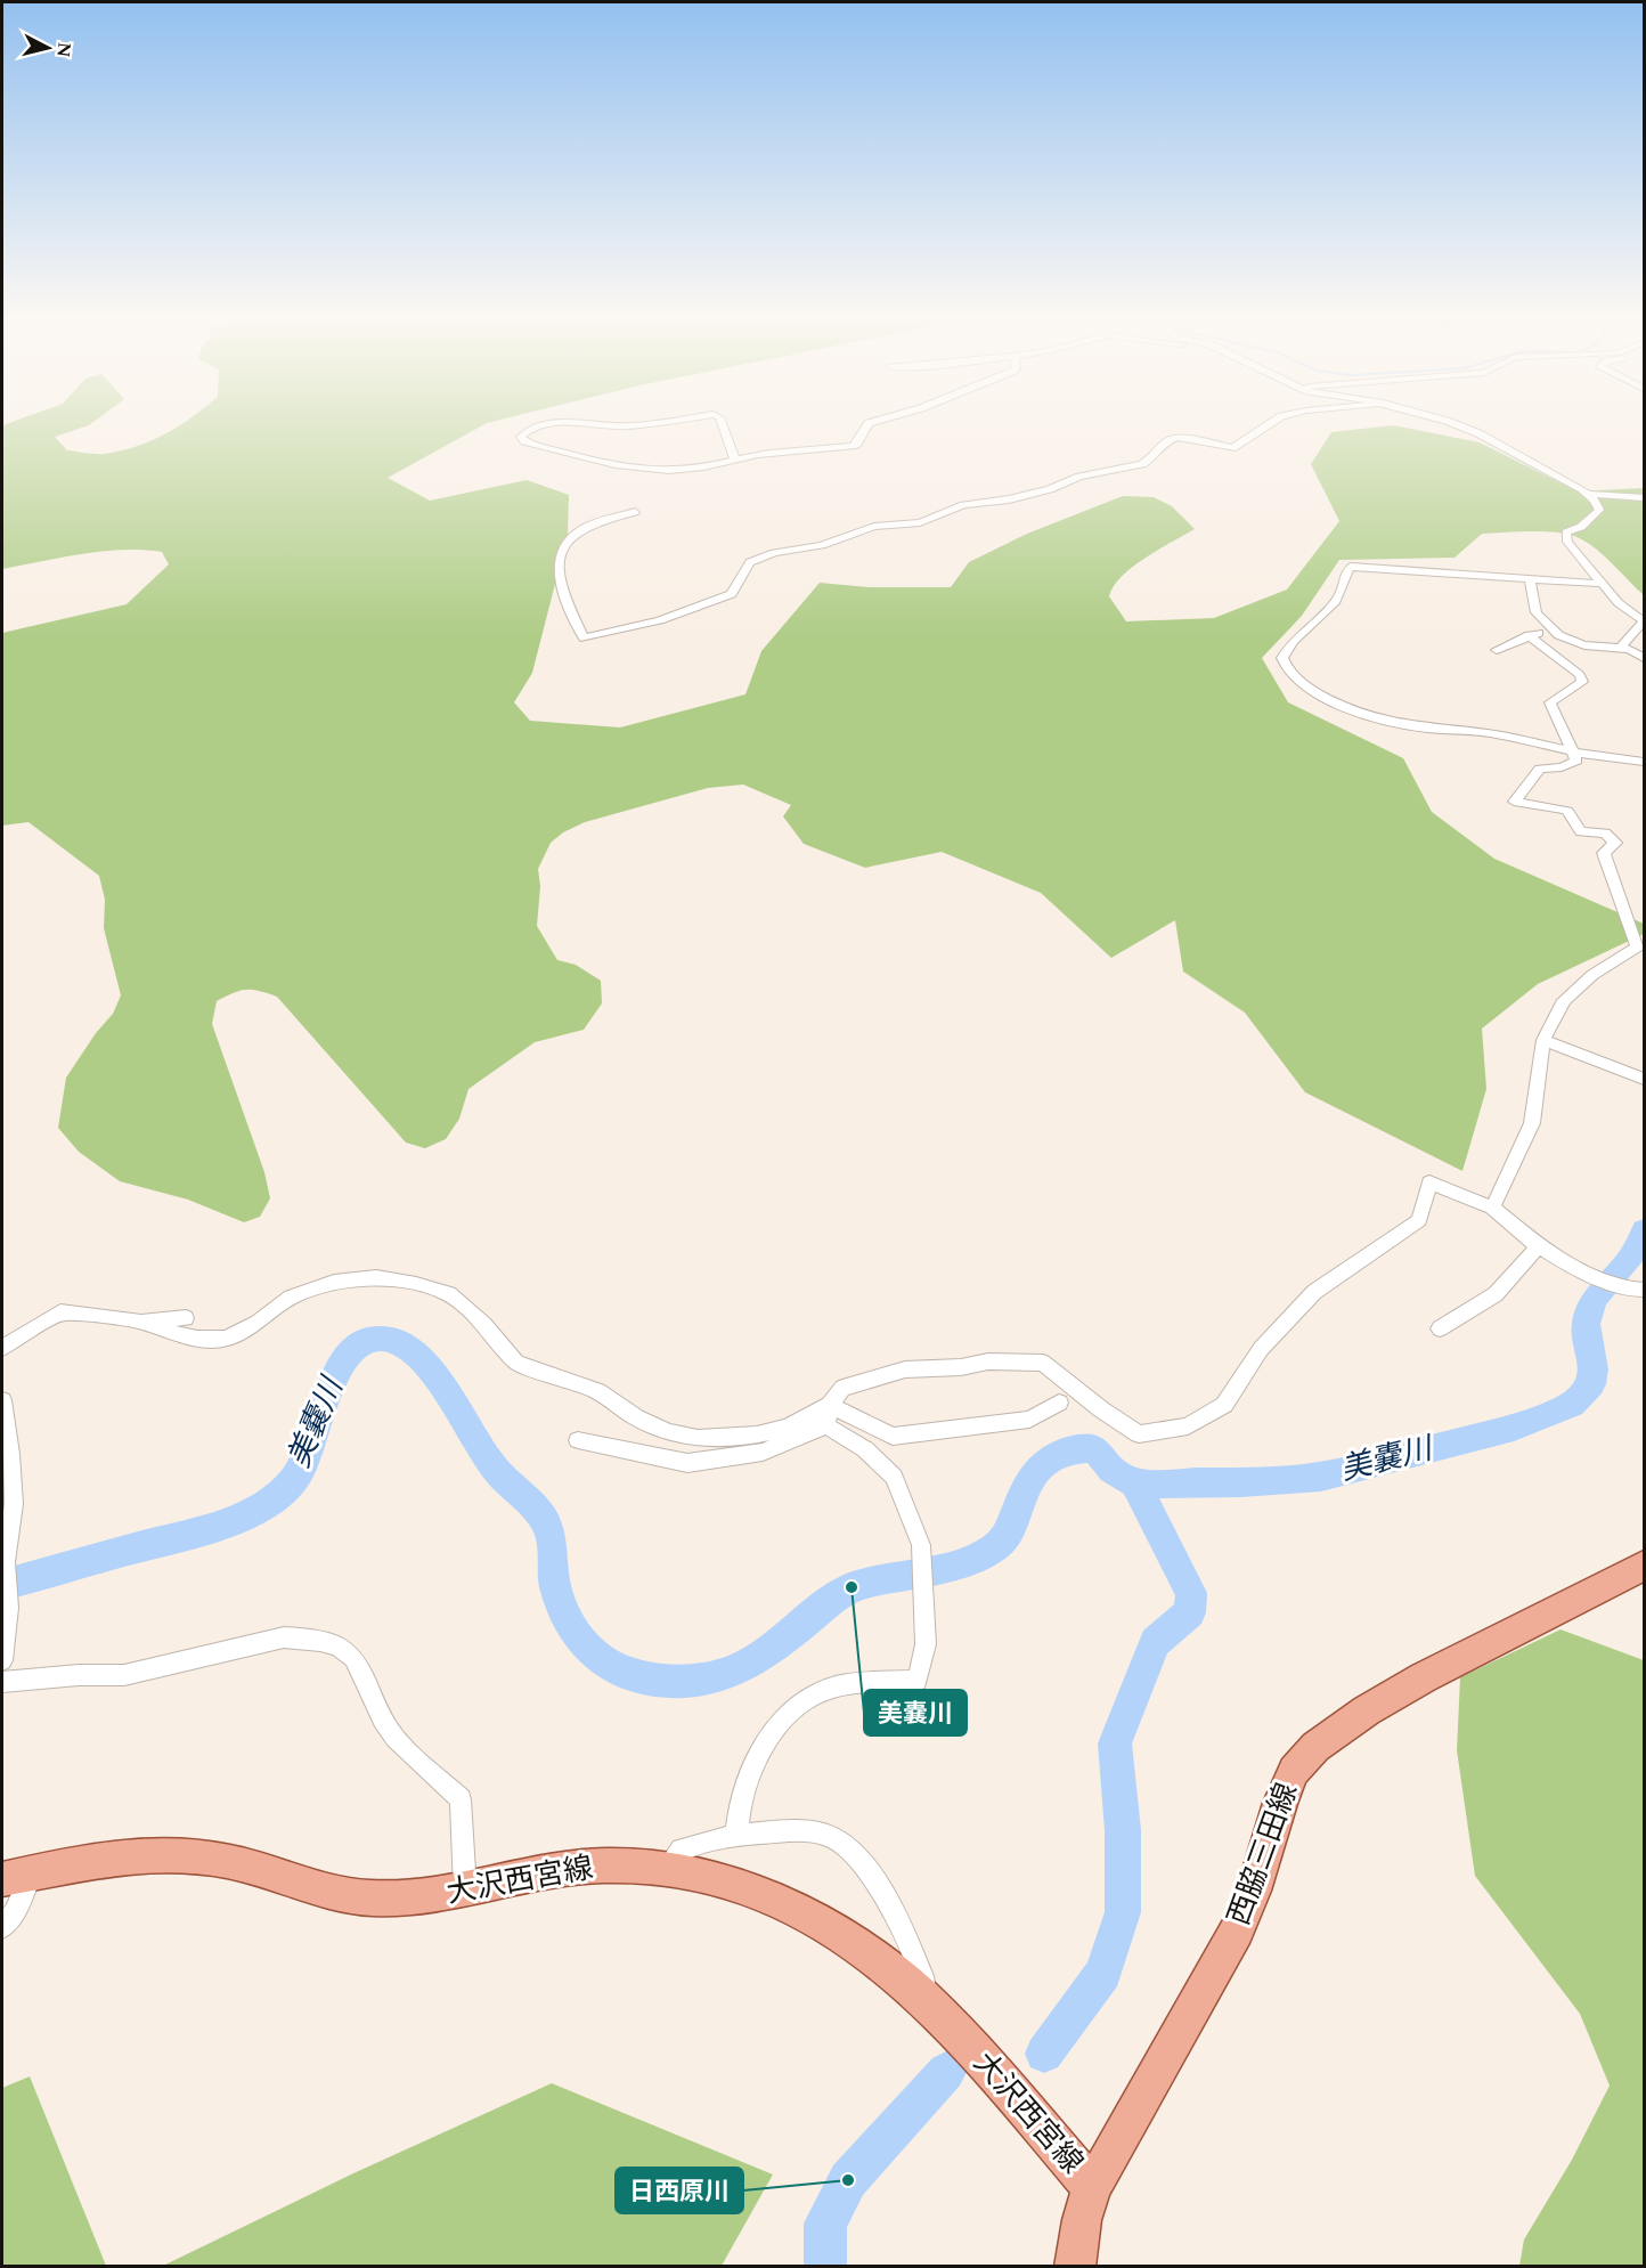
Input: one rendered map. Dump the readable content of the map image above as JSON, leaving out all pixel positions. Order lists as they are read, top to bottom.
{
  "streets": {
    "main road": ["西脇三田線", "大沢西宮線"]
  },
  "crossings": [
    ["西脇三田線", "大沢西宮線"]
  ],
  "water": ["美嚢川"],
  "places": ["美嚢川", "日西原川"],
  "north": "right"
}
